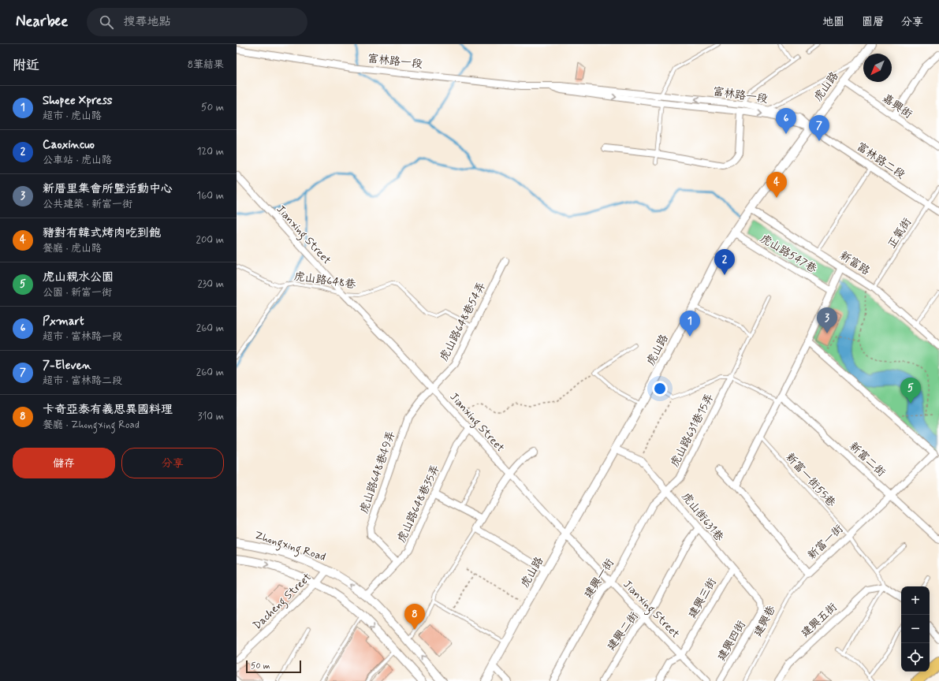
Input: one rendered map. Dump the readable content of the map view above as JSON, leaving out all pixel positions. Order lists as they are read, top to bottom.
{
  "streets": {
    "street": [
      "富林路一段",
      "虎山路",
      "嘉興街",
      "富林路二段",
      "Jianxing Street",
      "虎山路547巷",
      "新富路",
      "虎山路648巷54弄",
      "虎山路631巷15弄",
      "新富二街",
      "虎山路648巷49弄",
      "虎山路648巷35弄",
      "虎山街631巷",
      "新富一街",
      "Zhongxing Road",
      "建興一街",
      "建興三街",
      "Dacheng Street",
      "建興五街",
      "建興二街",
      "建興四街"
    ],
    "lane": [
      "正氣街",
      "虎山路648巷",
      "新富一街55巷",
      "建興巷"
    ]
  },
  "crossings": [
    ["富林路一段", "虎山路"],
    ["富林路一段", "富林路二段"],
    ["虎山路", "嘉興街"],
    ["虎山路", "富林路二段"],
    ["虎山路", "Jianxing Street"],
    ["虎山路", "虎山路547巷"],
    ["虎山路", "新富路"],
    ["虎山路", "虎山街631巷"],
    ["富林路二段", "正氣街"],
    ["正氣街", "新富路"],
    ["Jianxing Street", "虎山路648巷"],
    ["Jianxing Street", "虎山路648巷54弄"],
    ["Jianxing Street", "虎山路648巷49弄"],
    ["Jianxing Street", "虎山路648巷35弄"],
    ["Jianxing Street", "建興一街"],
    ["Jianxing Street", "建興三街"],
    ["Jianxing Street", "建興二街"],
    ["虎山路648巷", "虎山路648巷54弄"],
    ["虎山路648巷54弄", "虎山路648巷49弄"],
    ["虎山路631巷15弄", "虎山街631巷"],
    ["虎山路631巷15弄", "建興一街"],
    ["新富二街", "新富一街"],
    ["虎山路648巷49弄", "虎山路648巷35弄"],
    ["新富一街55巷", "新富一街"],
    ["新富一街55巷", "建興五街"],
    ["虎山路648巷35弄", "Zhongxing Road"],
    ["虎山街631巷", "建興一街"],
    ["虎山街631巷", "建興三街"],
    ["虎山街631巷", "建興二街"],
    ["虎山街631巷", "建興四街"],
    ["新富一街", "建興巷"],
    ["Zhongxing Road", "Dacheng Street"]
  ],
  "scale_bar": "50 m",
  "north": "bottom left",
  "page": {
    "header": "Nearbee",
    "search": "搜尋地點",
    "nav": ["地圖", "圖層", "分享"],
    "heading": ["附近", "8筆結果"],
    "list": [
      {
        "mark": "1",
        "name": "Shopee Xpress",
        "note": "超市 · 虎山路",
        "value": "50 m"
      },
      {
        "mark": "2",
        "name": "Caoxincuo",
        "note": "公車站 · 虎山路",
        "value": "120 m"
      },
      {
        "mark": "3",
        "name": "新厝里集會所暨活動中心",
        "note": "公共建築 · 新富一街",
        "value": "160 m"
      },
      {
        "mark": "4",
        "name": "豬對有韓式烤肉吃到飽",
        "note": "餐廳 · 虎山路",
        "value": "200 m"
      },
      {
        "mark": "5",
        "name": "虎山親水公園",
        "note": "公園 · 新富一街",
        "value": "230 m"
      },
      {
        "mark": "6",
        "name": "Pxmart",
        "note": "超市 · 富林路一段",
        "value": "260 m"
      },
      {
        "mark": "7",
        "name": "7-Eleven",
        "note": "超市 · 富林路二段",
        "value": "260 m"
      },
      {
        "mark": "8",
        "name": "卡奇亞泰有義思異國料理",
        "note": "餐廳 · Zhongxing Road",
        "value": "310 m"
      }
    ],
    "pins": [
      "6",
      "7",
      "4",
      "2",
      "3",
      "1",
      "5",
      "8"
    ],
    "buttons": ["儲存", "分享"],
    "map_buttons": ["+", "−"],
    "scale": "50 m"
  }
}
